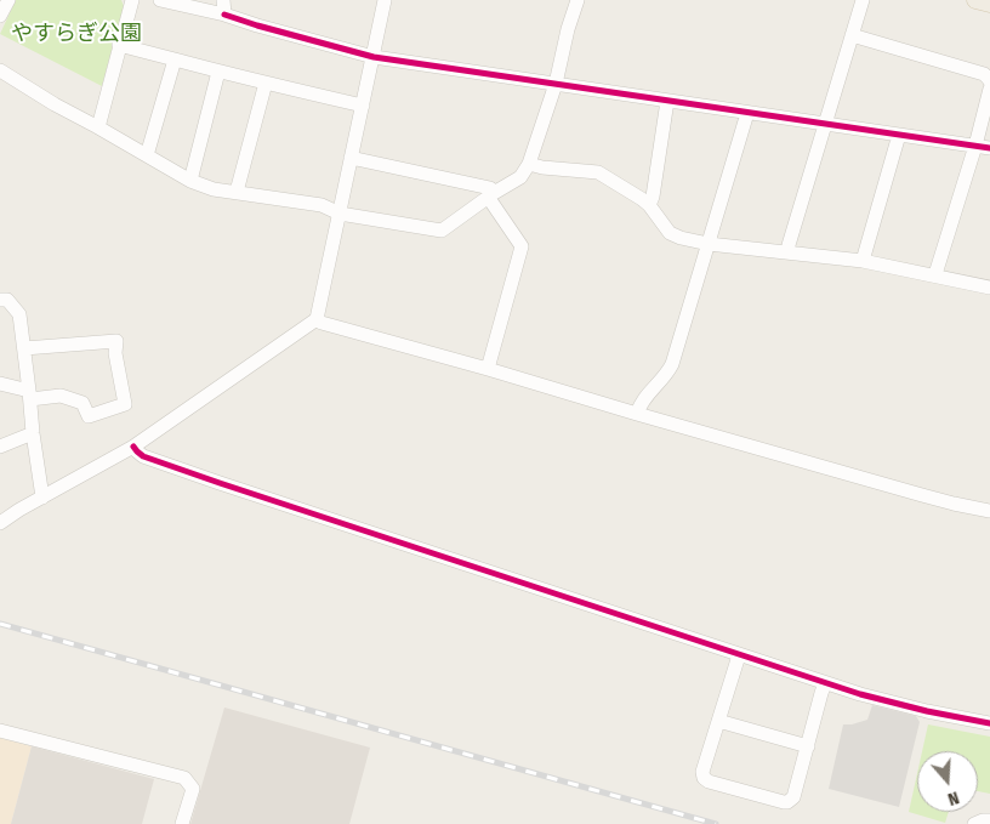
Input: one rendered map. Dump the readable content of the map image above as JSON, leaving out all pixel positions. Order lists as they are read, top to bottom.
{
  "parks": ["やすらぎ公園"],
  "north": "bottom"
}
